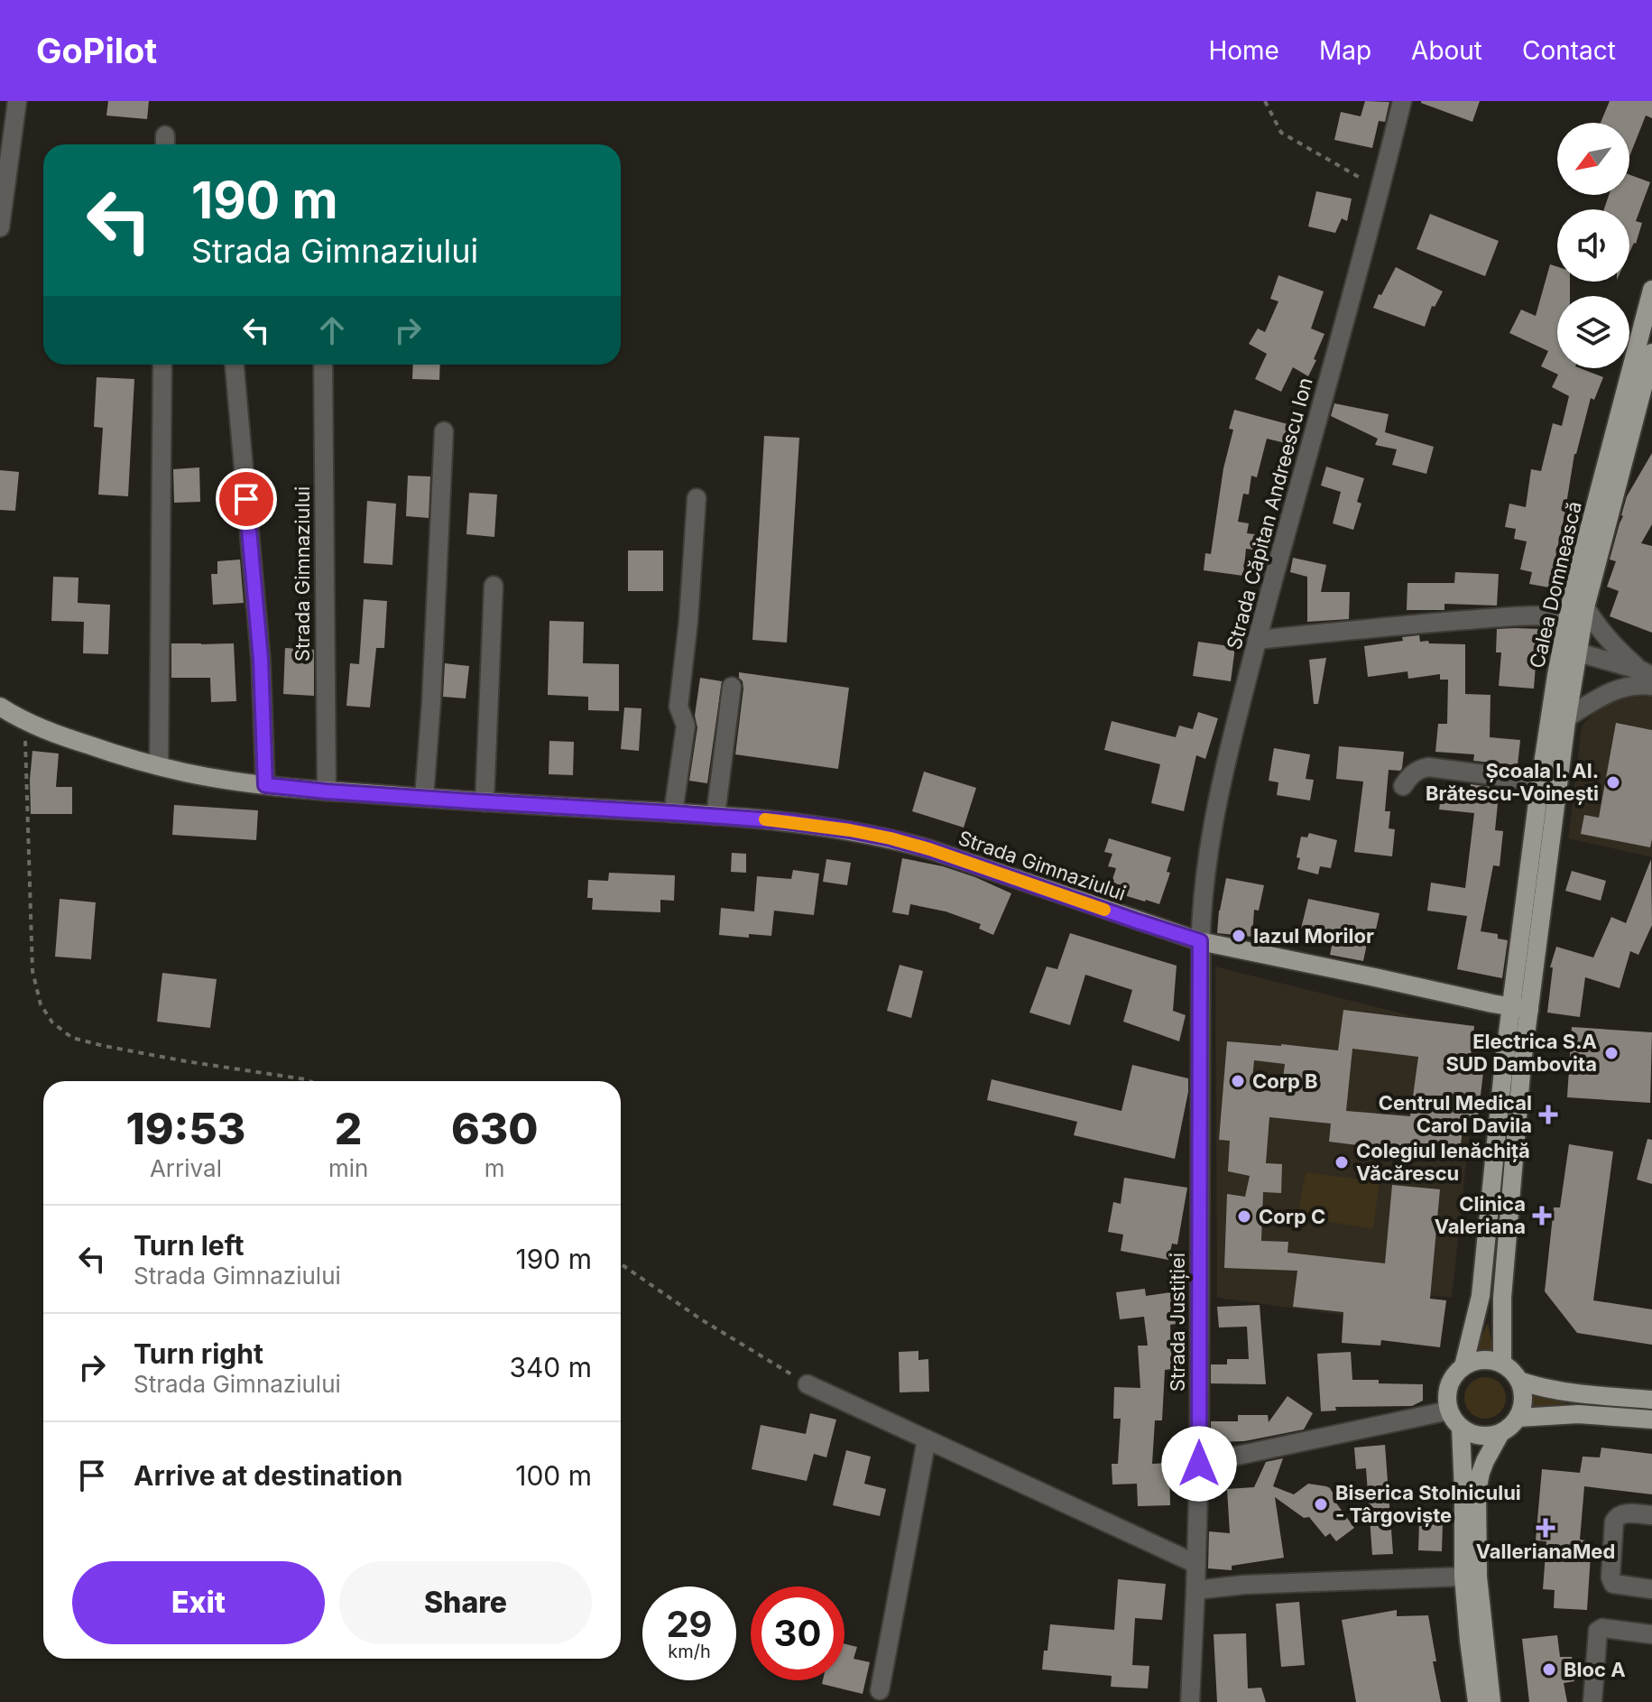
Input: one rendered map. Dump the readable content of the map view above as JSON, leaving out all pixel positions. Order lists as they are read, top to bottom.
{
  "streets": {
    "main road": ["Strada Gimnaziului", "Calea Domnească"],
    "street": ["Strada Căpitan Andreescu Ion", "Strada Justiției"]
  },
  "crossings": [
    ["Strada Căpitan Andreescu Ion", "Strada Gimnaziului"],
    ["Strada Căpitan Andreescu Ion", "Strada Justiției"],
    ["Strada Gimnaziului", "Calea Domnească"],
    ["Strada Gimnaziului", "Strada Justiției"]
  ],
  "places": {
    "other": [
      "Școala I. Al. Brătescu-Voinești",
      "Iazul Morilor",
      "Electrica S.A SUD Dambovita",
      "Corp B",
      "Colegiul Ienăchiță Văcărescu",
      "Corp C",
      "Biserica Stolnicului - Târgoviște",
      "Bloc A"
    ],
    "health": ["Centrul Medical Carol Davila", "Clinica Valeriana", "VallerianaMed"]
  },
  "north": "bottom left",
  "page": {
    "header": "GoPilot",
    "nav": [
      "Home",
      "Map",
      "About",
      "Contact"
    ],
    "turn": ["190 m", "Strada Gimnaziului"],
    "eta": [
      "19:53",
      "Arrival",
      "2",
      "min",
      "630",
      "m"
    ],
    "list": [
      {
        "name": "Turn left",
        "note": "Strada Gimnaziului",
        "value": "190 m"
      },
      {
        "name": "Turn right",
        "note": "Strada Gimnaziului",
        "value": "340 m"
      },
      {
        "name": "Arrive at destination",
        "value": "100 m"
      }
    ],
    "buttons": ["Exit", "Share"],
    "speed": "29 km/h",
    "limit": "30"
  }
}
